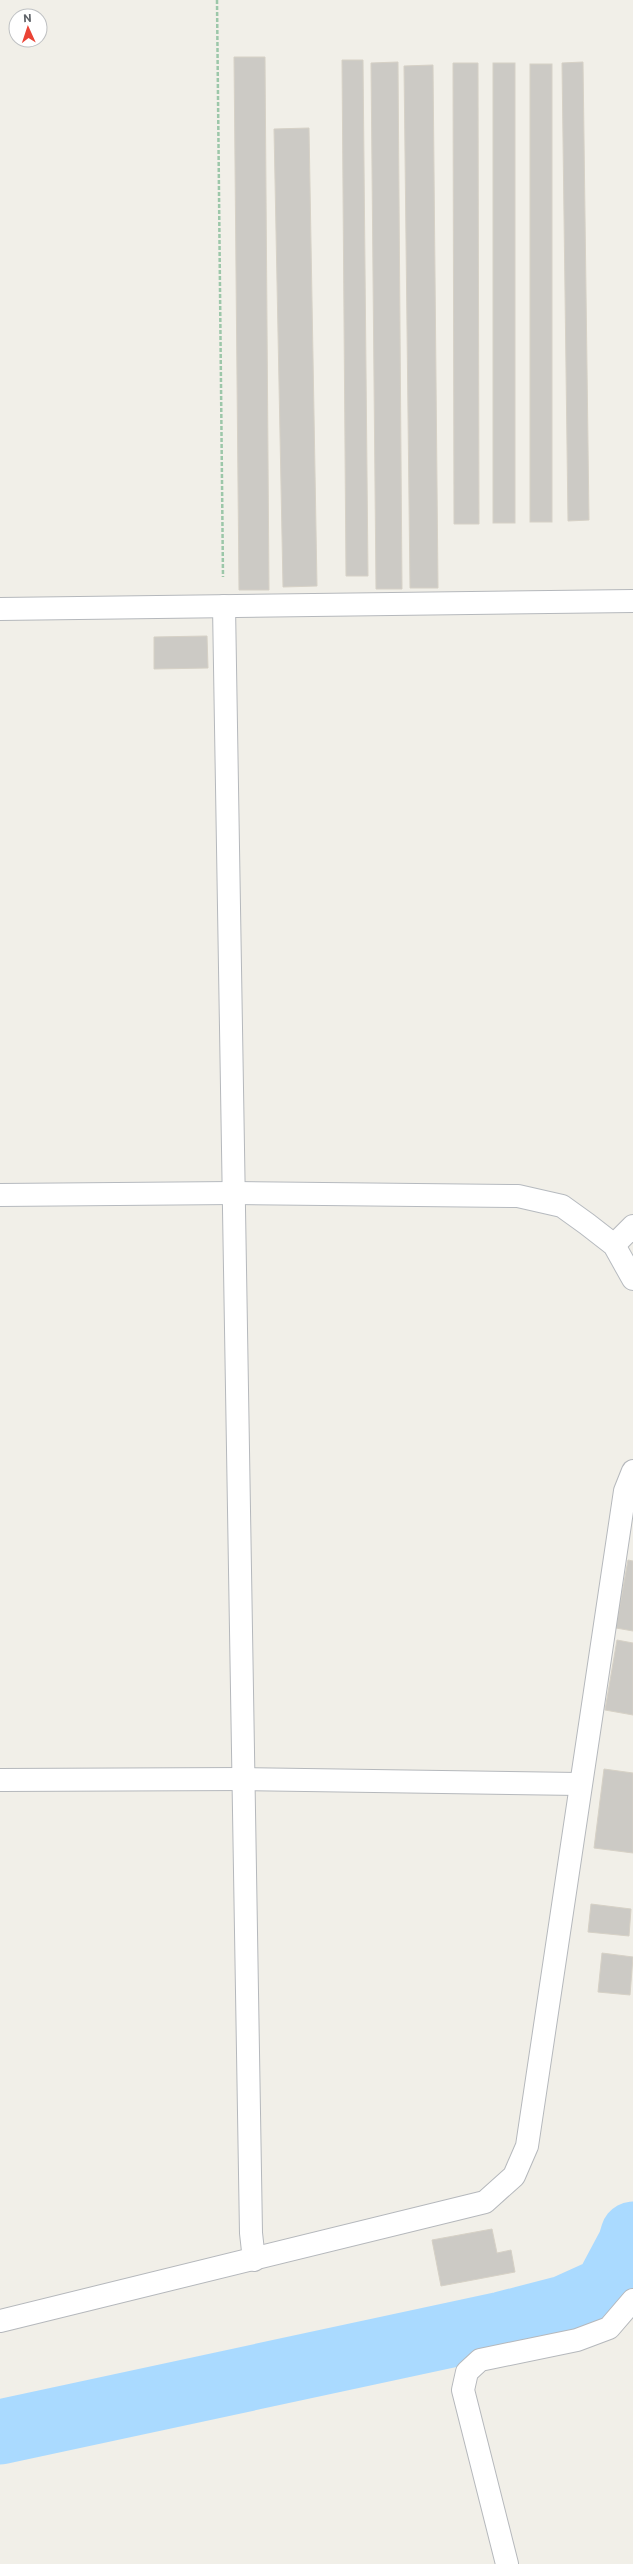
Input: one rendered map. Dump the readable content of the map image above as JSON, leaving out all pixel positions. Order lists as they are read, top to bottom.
{
  "north": "top"
}
